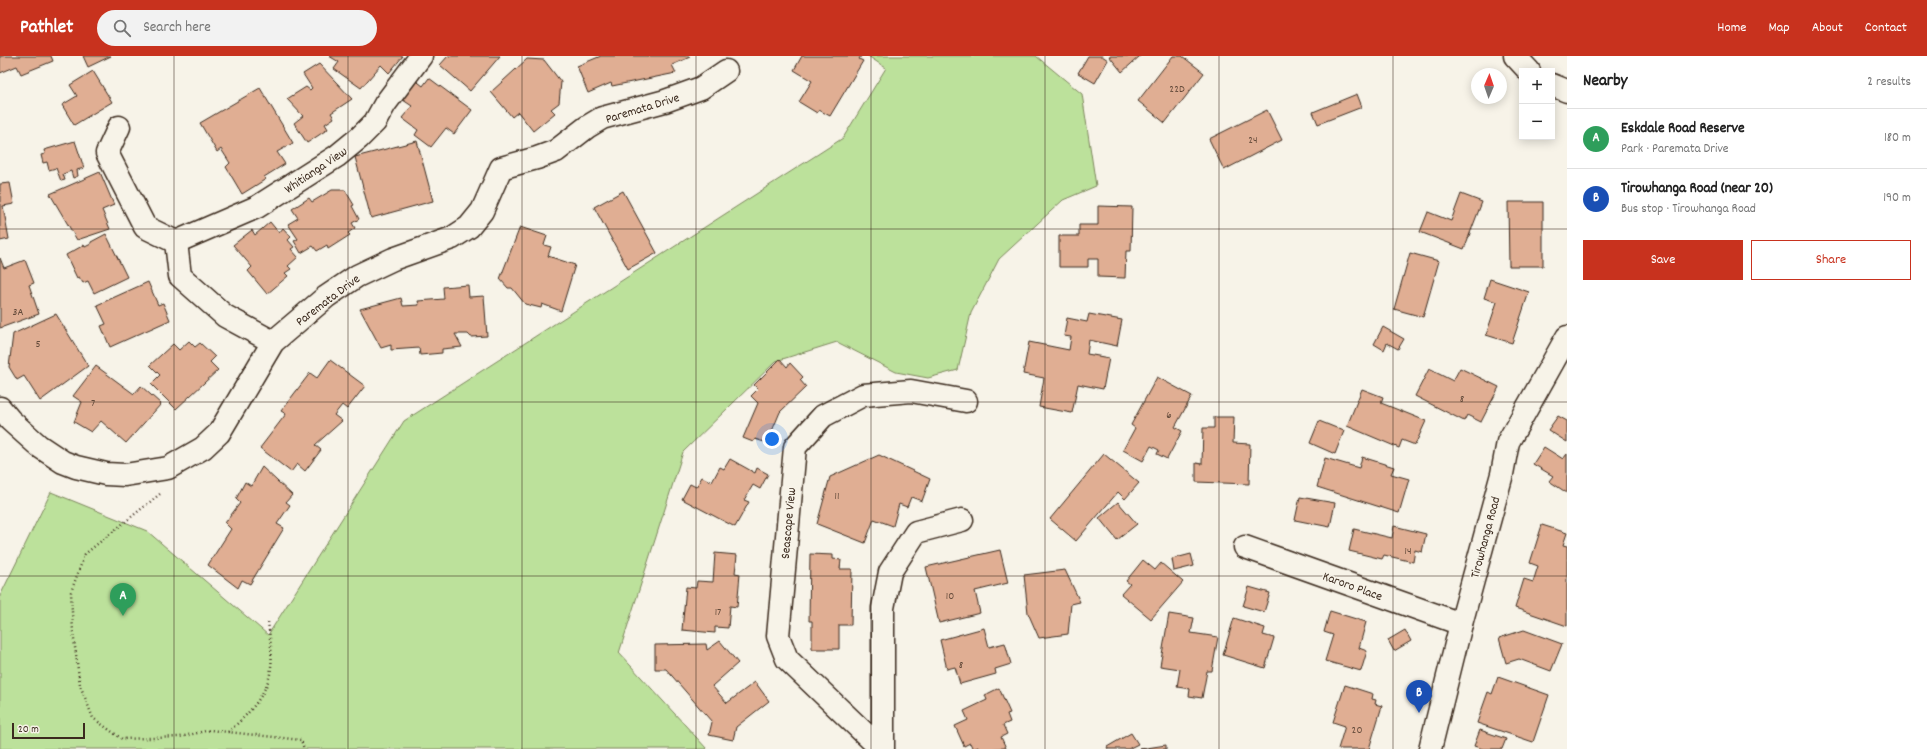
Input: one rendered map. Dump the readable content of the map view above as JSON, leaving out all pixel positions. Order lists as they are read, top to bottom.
{
  "streets": {
    "street": [
      "Paremata Drive",
      "Whitianga View",
      "Seascape View",
      "Tirowhanga Road",
      "Karoro Place"
    ]
  },
  "crossings": [
    ["Tirowhanga Road", "Karoro Place"]
  ],
  "house_numbers": [
    "22D",
    "24",
    "3A",
    "5",
    "8",
    "7",
    "6",
    "11",
    "14",
    "10",
    "17",
    "8",
    "20"
  ],
  "scale_bar": "20 m",
  "north": "top",
  "page": {
    "header": "Pathlet",
    "search": "Search here",
    "nav": [
      "Home",
      "Map",
      "About",
      "Contact"
    ],
    "heading": ["Nearby", "2 results"],
    "map_buttons": ["+", "−"],
    "list": [
      {
        "mark": "A",
        "name": "Eskdale Road Reserve",
        "note": "Park · Paremata Drive",
        "value": "180 m"
      },
      {
        "mark": "B",
        "name": "Tirowhanga Road (near 20)",
        "note": "Bus stop · Tirowhanga Road",
        "value": "190 m"
      }
    ],
    "buttons": ["Save", "Share"],
    "pins": ["A", "B"],
    "scale": "20 m"
  }
}
